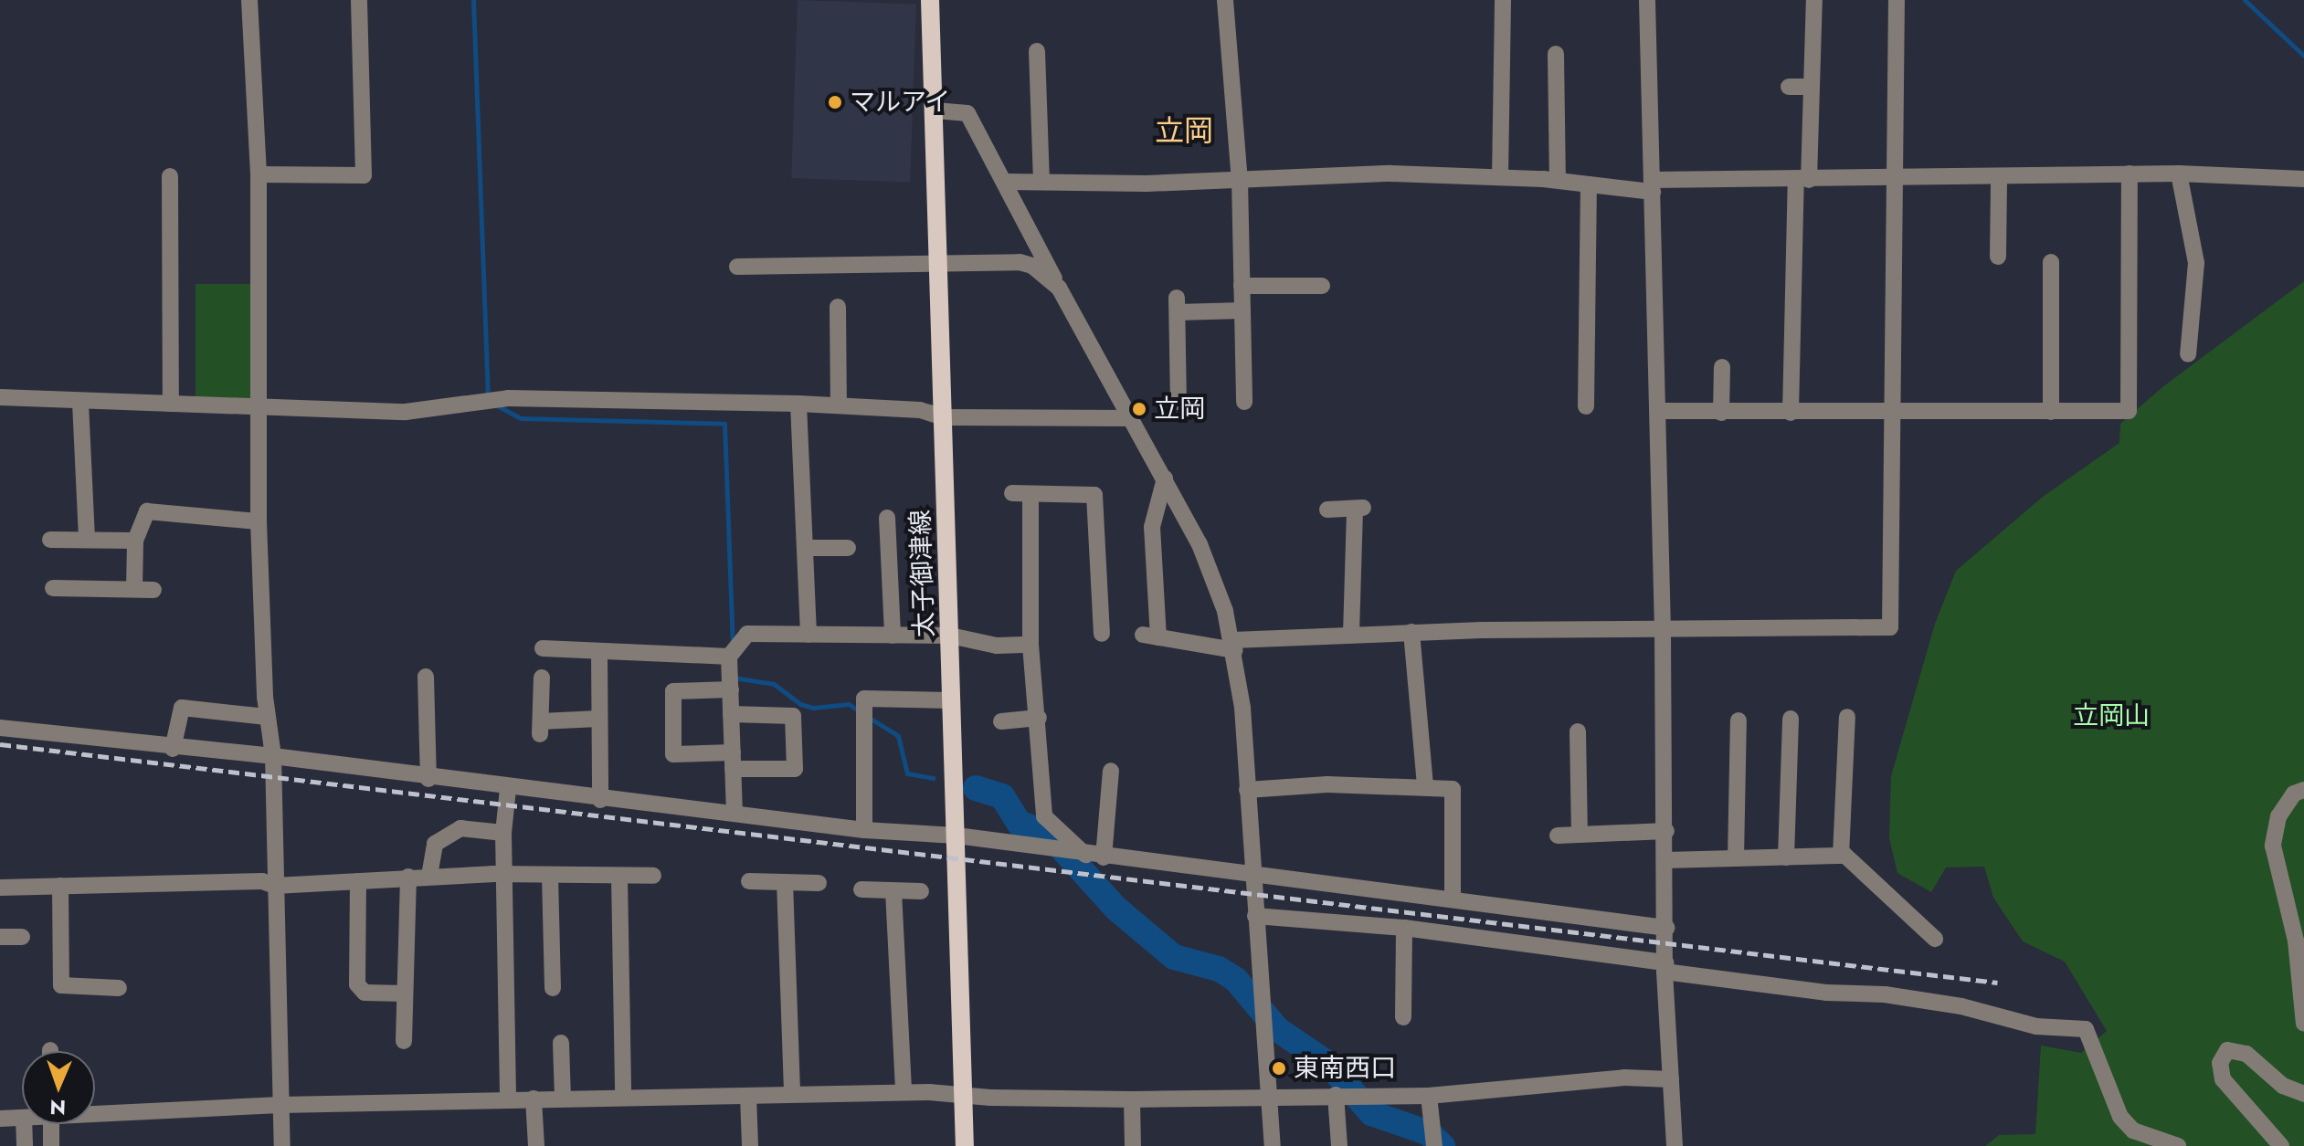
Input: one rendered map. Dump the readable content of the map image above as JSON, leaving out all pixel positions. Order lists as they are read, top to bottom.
{
  "streets": {
    "main road": ["太子御津線"]
  },
  "districts": ["立岡"],
  "parks": ["立岡山"],
  "places": ["マルアイ", "立岡", "東南西口"],
  "north": "bottom"
}
